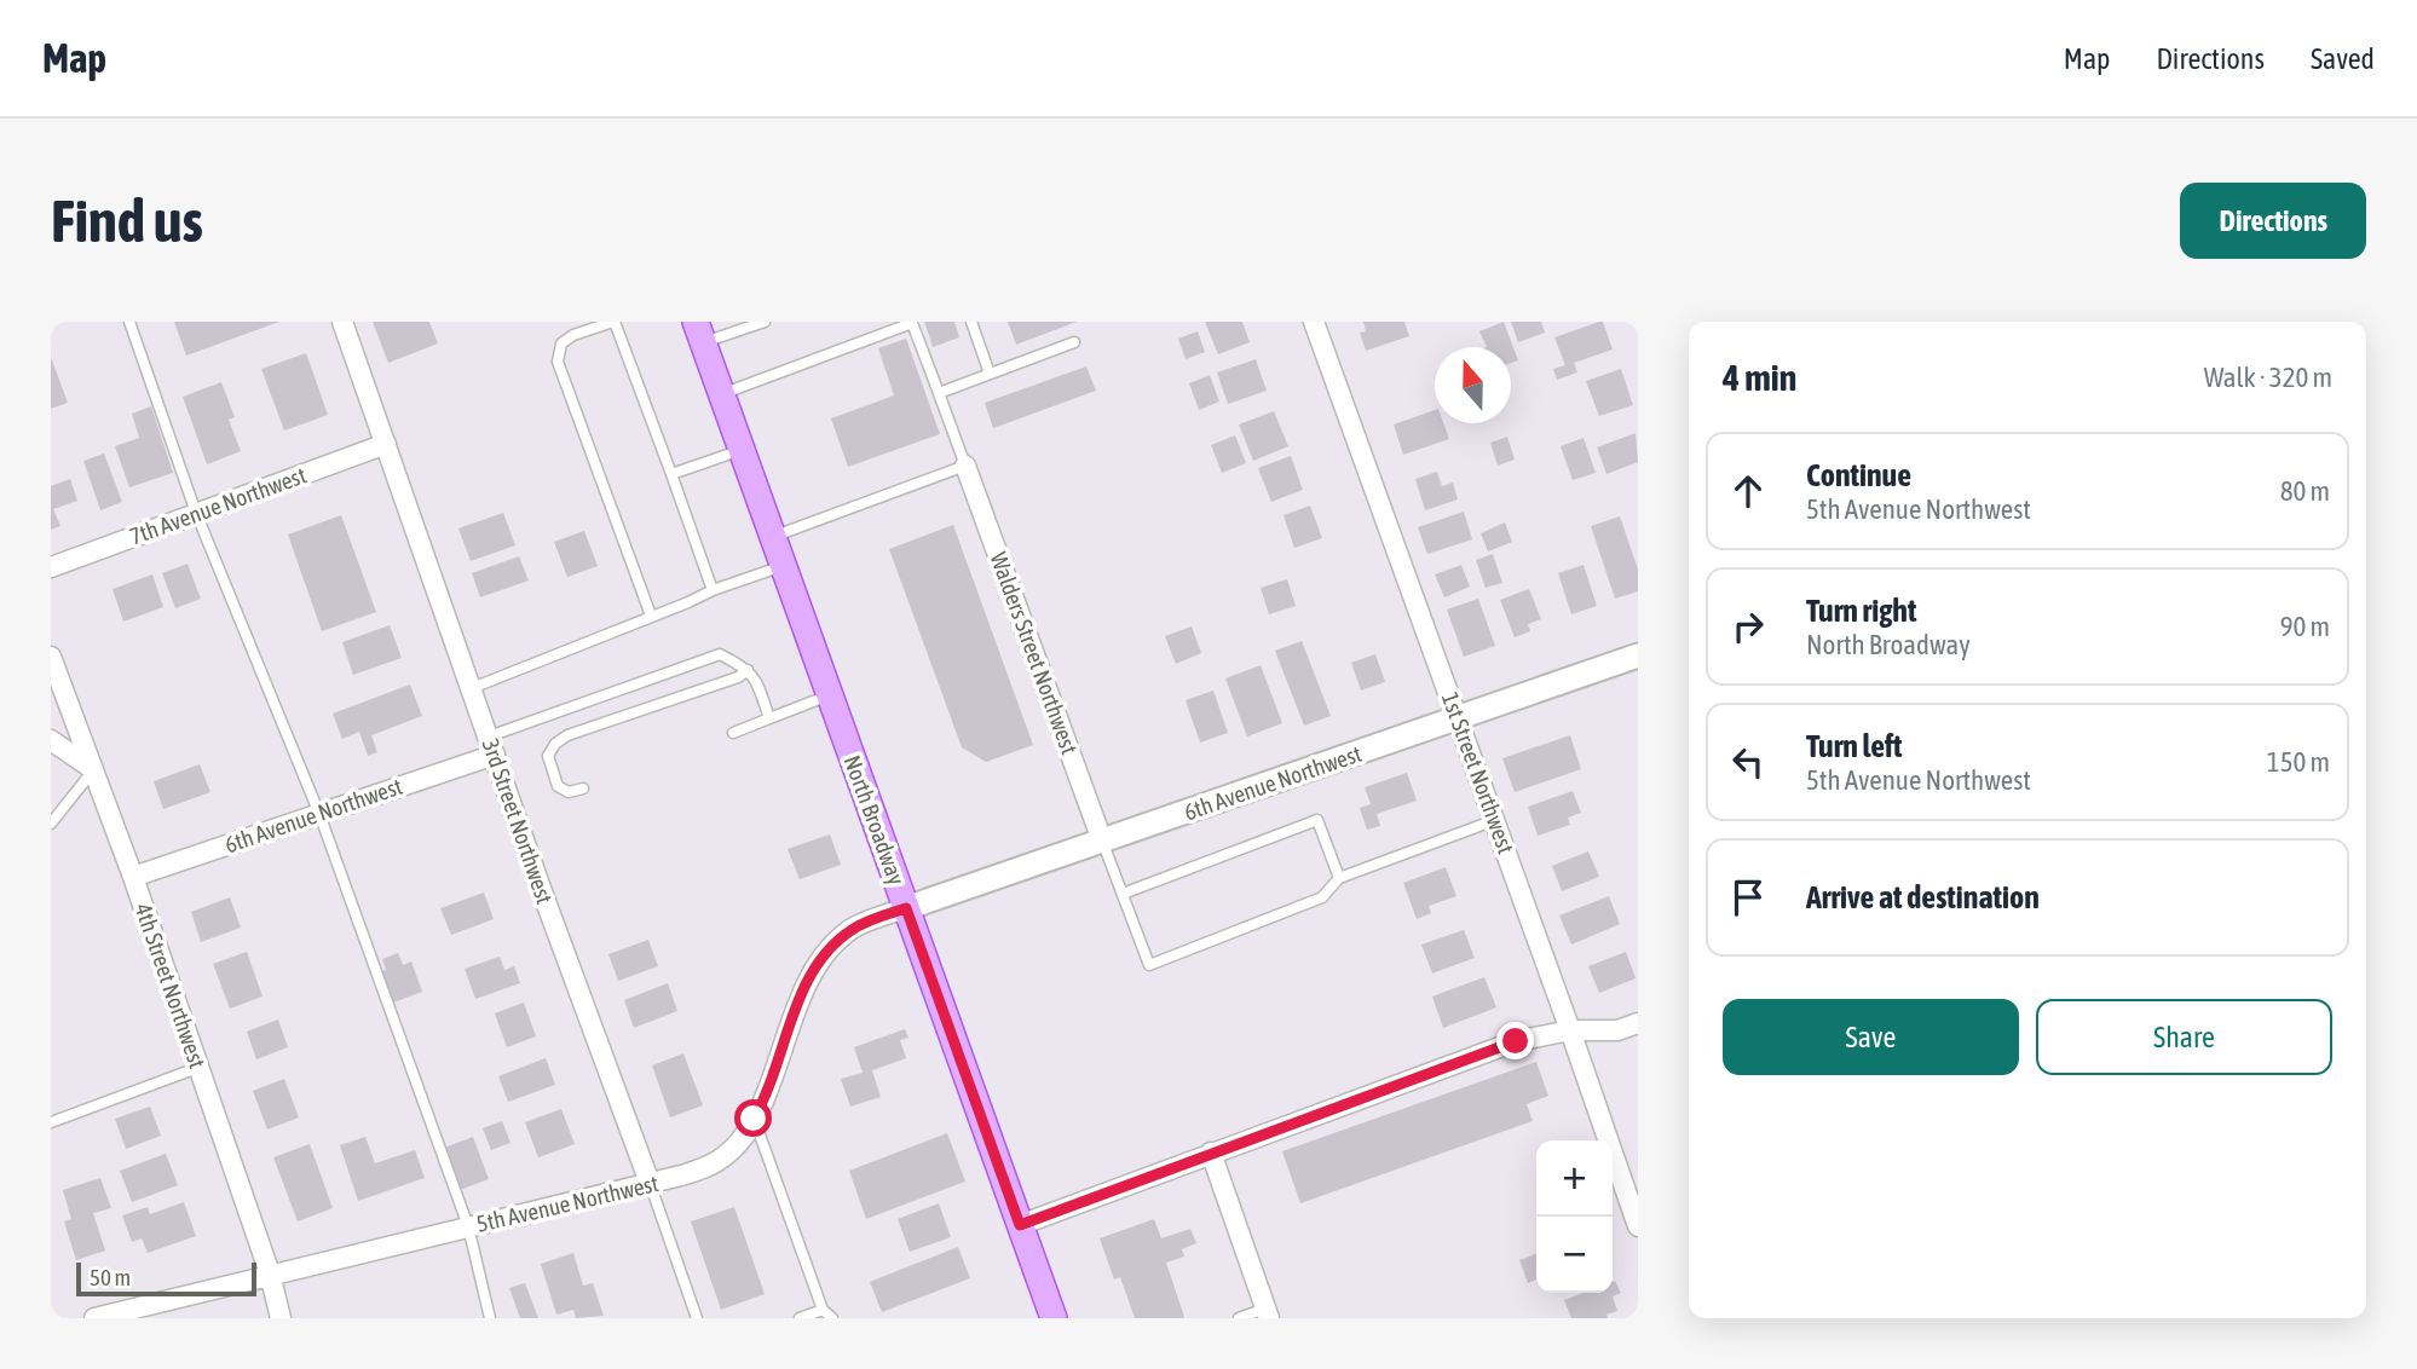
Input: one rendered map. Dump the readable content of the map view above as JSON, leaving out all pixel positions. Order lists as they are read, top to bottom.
{
  "streets": {
    "main road": ["North Broadway"],
    "street": [
      "7th Avenue Northwest",
      "Walders Street Northwest",
      "1st Street Northwest",
      "6th Avenue Northwest",
      "3rd Street Northwest",
      "4th Street Northwest",
      "5th Avenue Northwest"
    ]
  },
  "crossings": [
    ["7th Avenue Northwest", "3rd Street Northwest"],
    ["Walders Street Northwest", "6th Avenue Northwest"],
    ["1st Street Northwest", "6th Avenue Northwest"],
    ["6th Avenue Northwest", "North Broadway"],
    ["6th Avenue Northwest", "3rd Street Northwest"],
    ["6th Avenue Northwest", "4th Street Northwest"],
    ["6th Avenue Northwest", "5th Avenue Northwest"],
    ["North Broadway", "5th Avenue Northwest"],
    ["3rd Street Northwest", "5th Avenue Northwest"],
    ["4th Street Northwest", "5th Avenue Northwest"]
  ],
  "scale_bar": "50 m",
  "north": "top",
  "page": {
    "header": "Map",
    "nav": ["Map", "Directions", "Saved"],
    "buttons": [
      "Directions",
      ["Save", "Share"]
    ],
    "title": "Find us",
    "heading": ["4 min", "Walk · 320 m"],
    "list": [
      ["Continue", "5th Avenue Northwest", "80 m"],
      ["Turn right", "North Broadway", "90 m"],
      ["Turn left", "5th Avenue Northwest", "150 m"],
      "Arrive at destination"
    ],
    "map_buttons": ["+", "−"],
    "scale": "50 m"
  }
}
